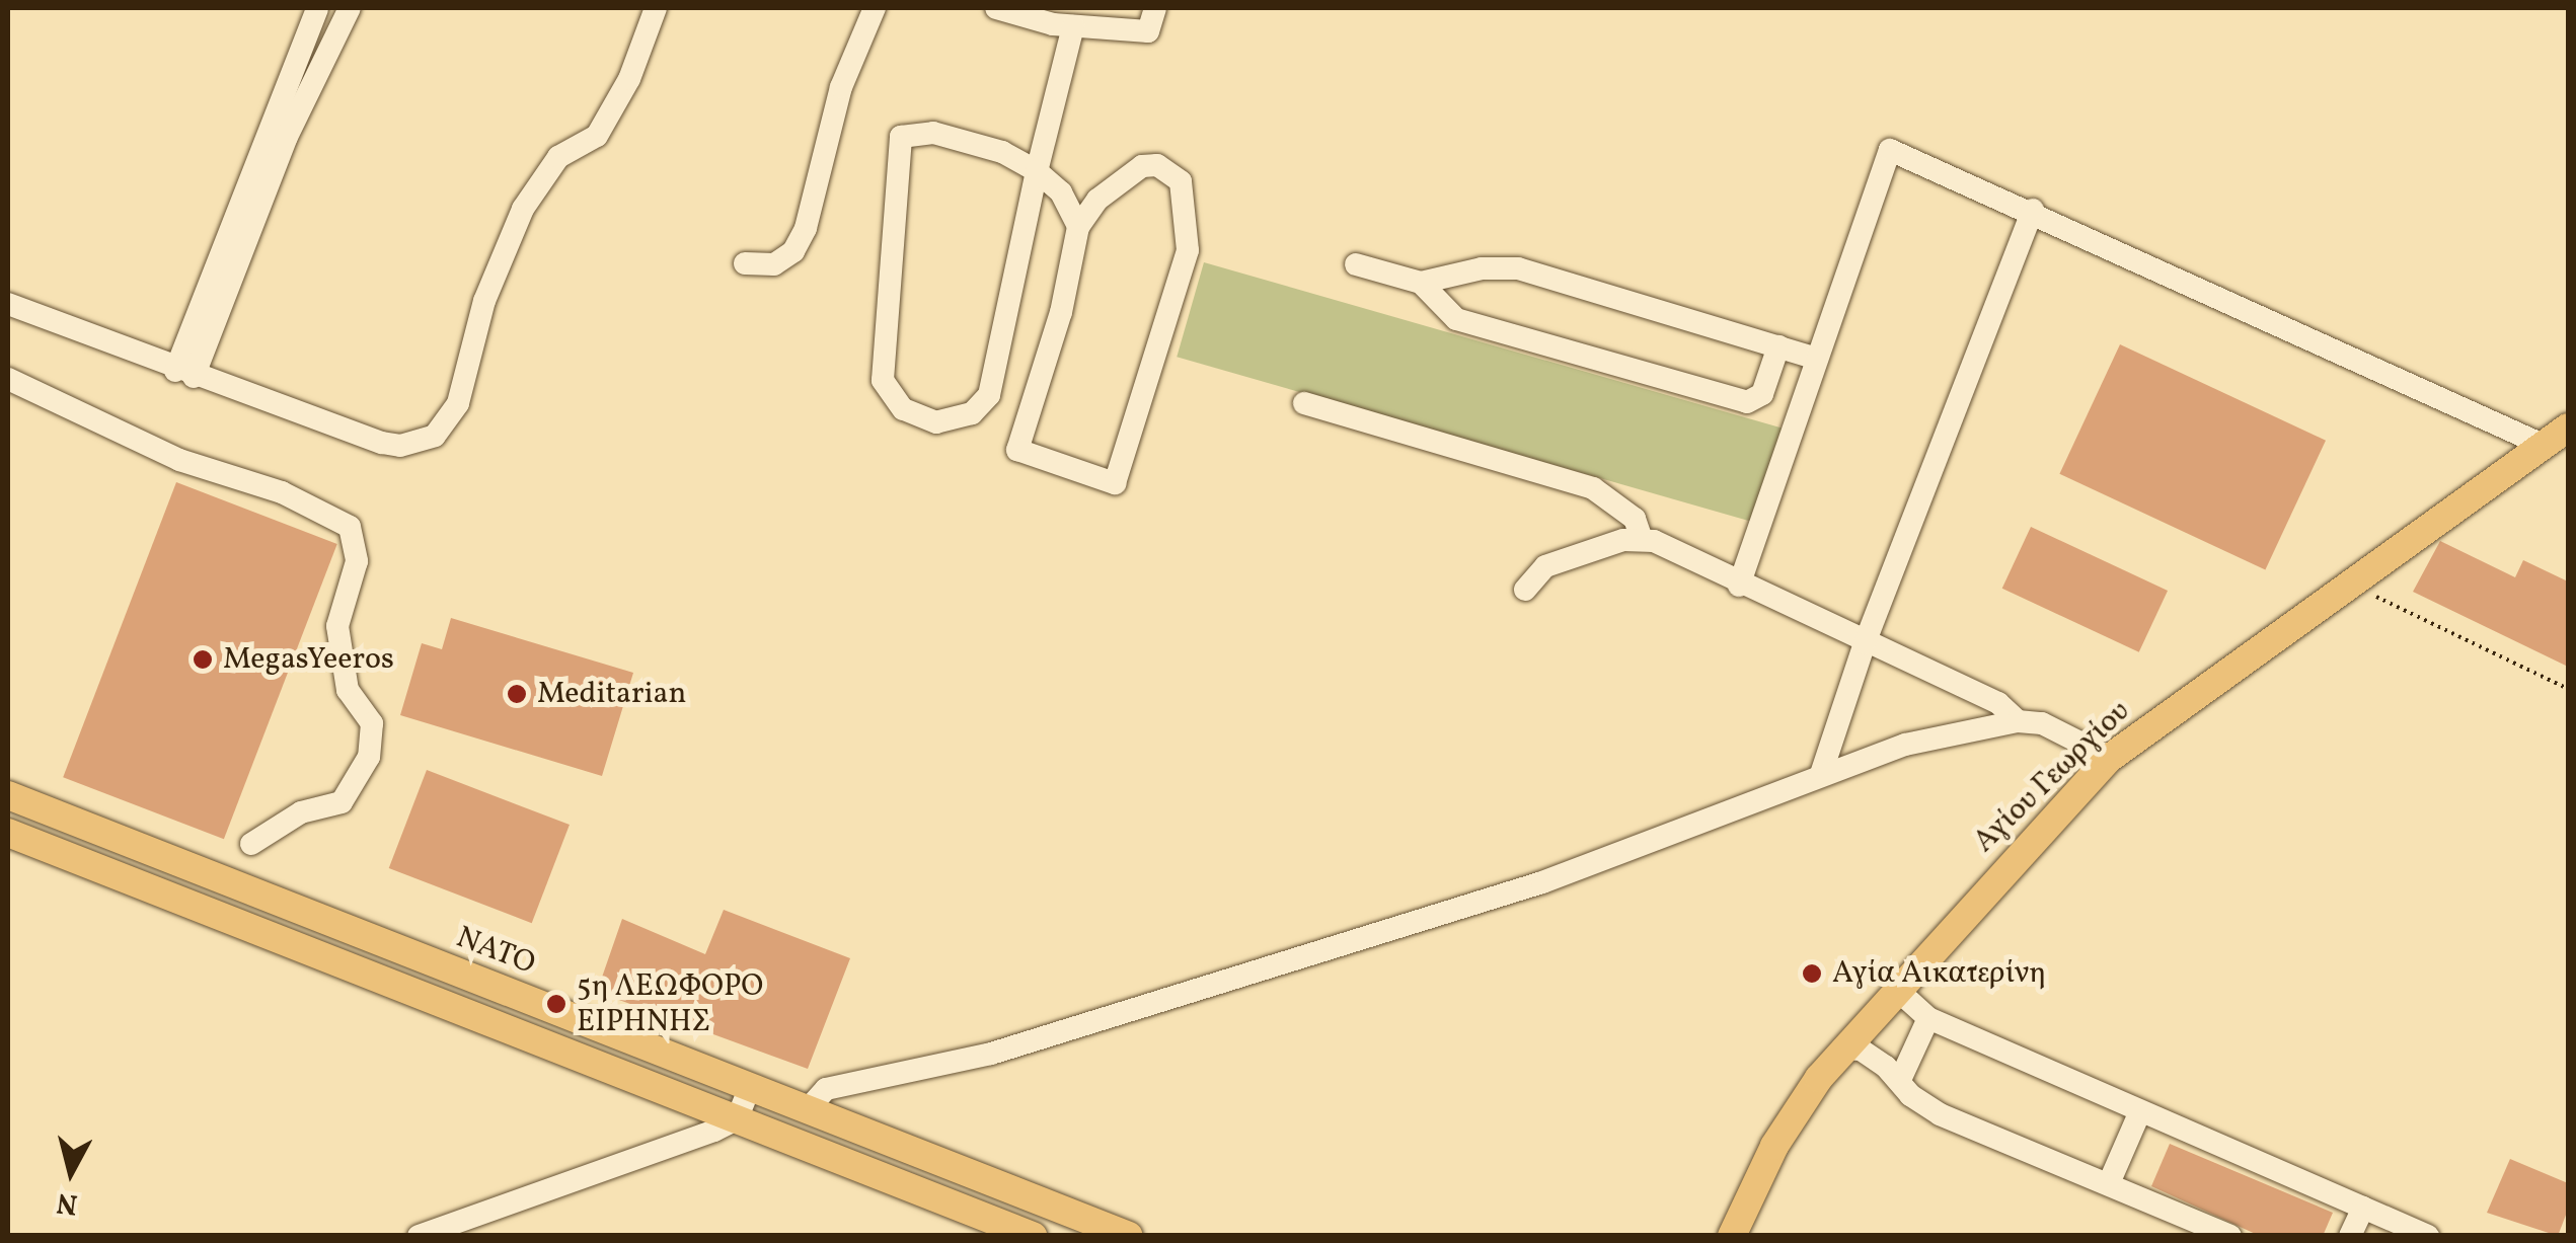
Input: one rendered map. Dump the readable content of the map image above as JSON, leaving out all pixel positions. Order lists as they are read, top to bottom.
{
  "streets": {
    "main road": ["Αγίου Γεωργίου", "ΝΑΤΟ"]
  },
  "places": [
    "MegasYeeros",
    "Meditarian",
    "Αγία Αικατερίνη",
    "5η ΛΕΩΦΟΡΟ ΕΙΡΗΝΗΣ"
  ],
  "north": "bottom"
}
